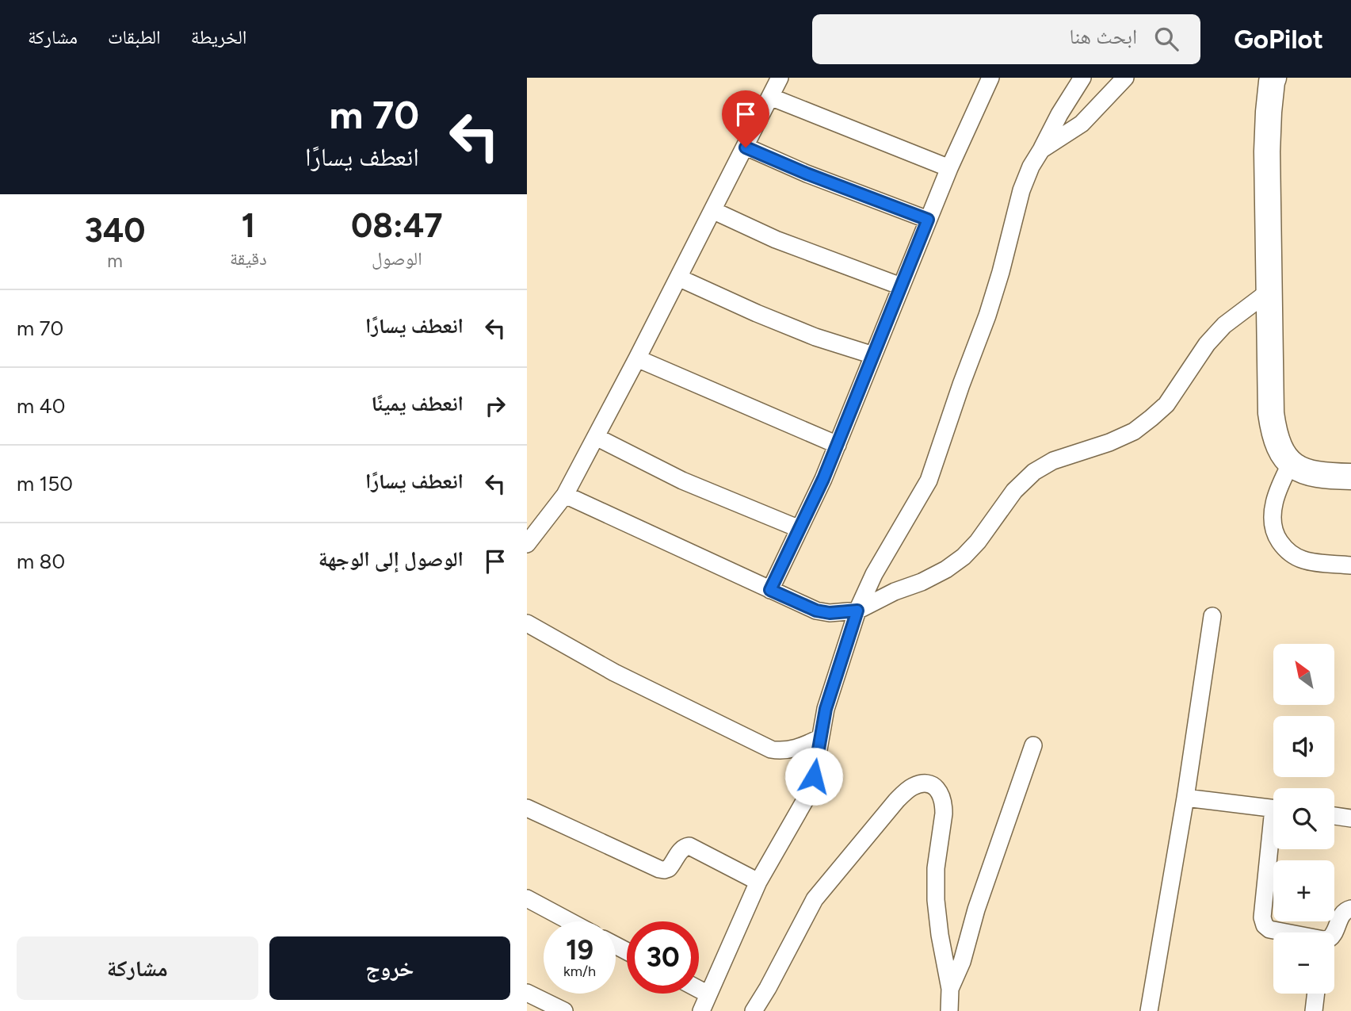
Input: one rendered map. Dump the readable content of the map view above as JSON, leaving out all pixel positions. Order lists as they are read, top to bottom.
{
  "north": "top left",
  "page": {
    "header": "GoPilot",
    "search": "ابحث هنا",
    "nav": ["الخريطة", "الطبقات", "مشاركة"],
    "turn": ["70 m", "انعطف يسارًا"],
    "eta": [
      "08:47",
      "الوصول",
      "1",
      "دقيقة",
      "340",
      "m"
    ],
    "list": [
      {
        "name": "انعطف يسارًا",
        "value": "70 m"
      },
      {
        "name": "انعطف يمينًا",
        "value": "40 m"
      },
      {
        "name": "انعطف يسارًا",
        "value": "150 m"
      },
      {
        "name": "الوصول إلى الوجهة",
        "value": "80 m"
      }
    ],
    "map_buttons": ["+", "−"],
    "speed": "19 km/h",
    "limit": "30",
    "buttons": ["خروج", "مشاركة"]
  }
}
